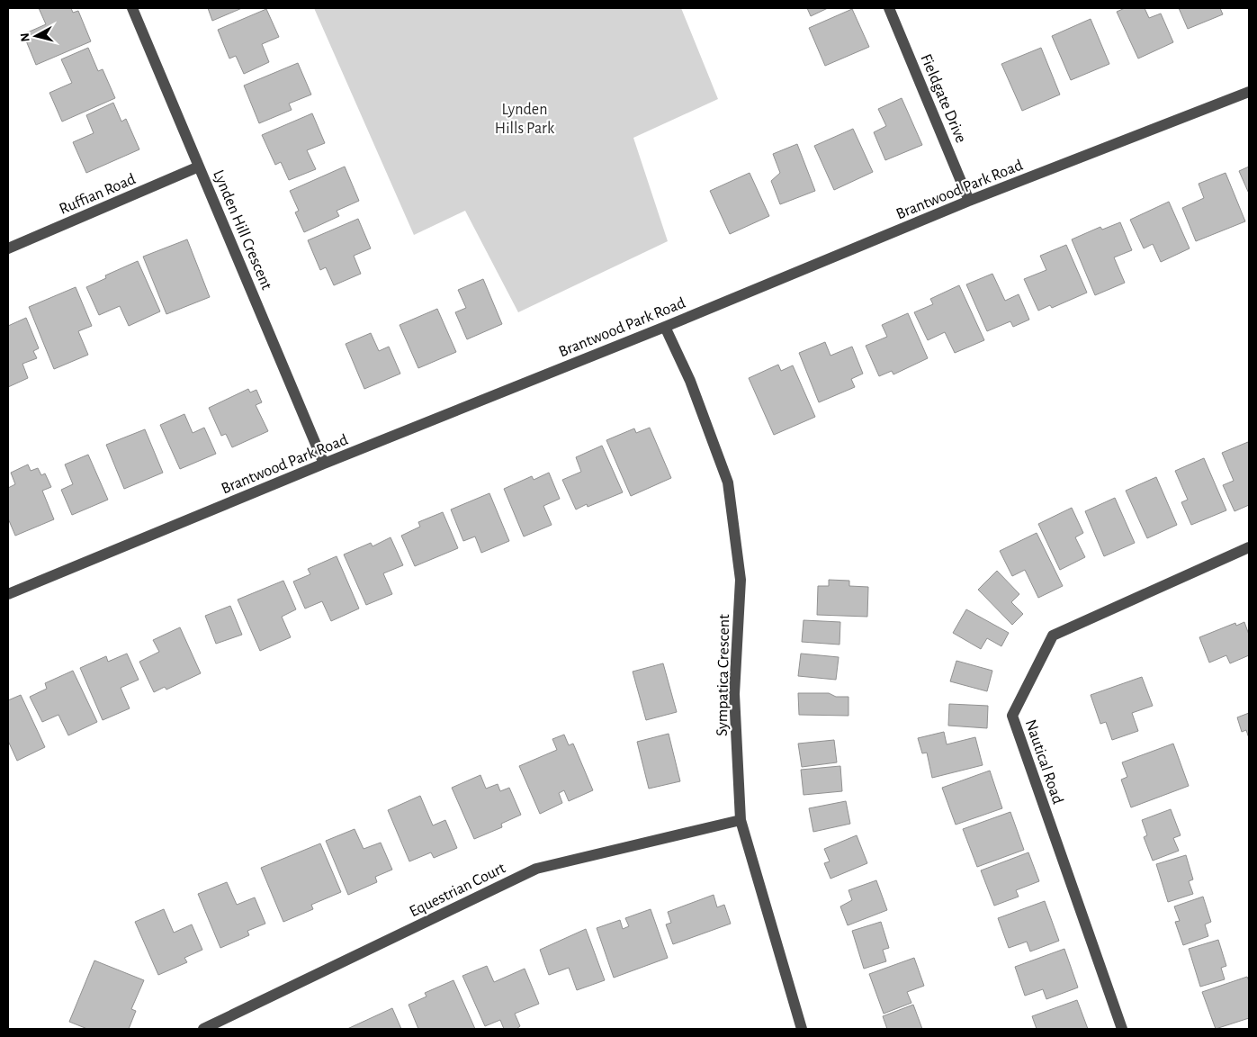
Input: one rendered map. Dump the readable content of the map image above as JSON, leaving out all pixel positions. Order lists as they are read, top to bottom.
{
  "streets": {
    "street": [
      "Fieldgate Drive",
      "Brantwood Park Road",
      "Ruffian Road",
      "Lynden Hill Crescent",
      "Sympatica Crescent",
      "Nautical Road",
      "Equestrian Court"
    ]
  },
  "crossings": [
    ["Fieldgate Drive", "Brantwood Park Road"],
    ["Brantwood Park Road", "Lynden Hill Crescent"],
    ["Brantwood Park Road", "Sympatica Crescent"],
    ["Ruffian Road", "Lynden Hill Crescent"],
    ["Sympatica Crescent", "Equestrian Court"]
  ],
  "parks": ["Lynden Hills Park"],
  "north": "left"
}
